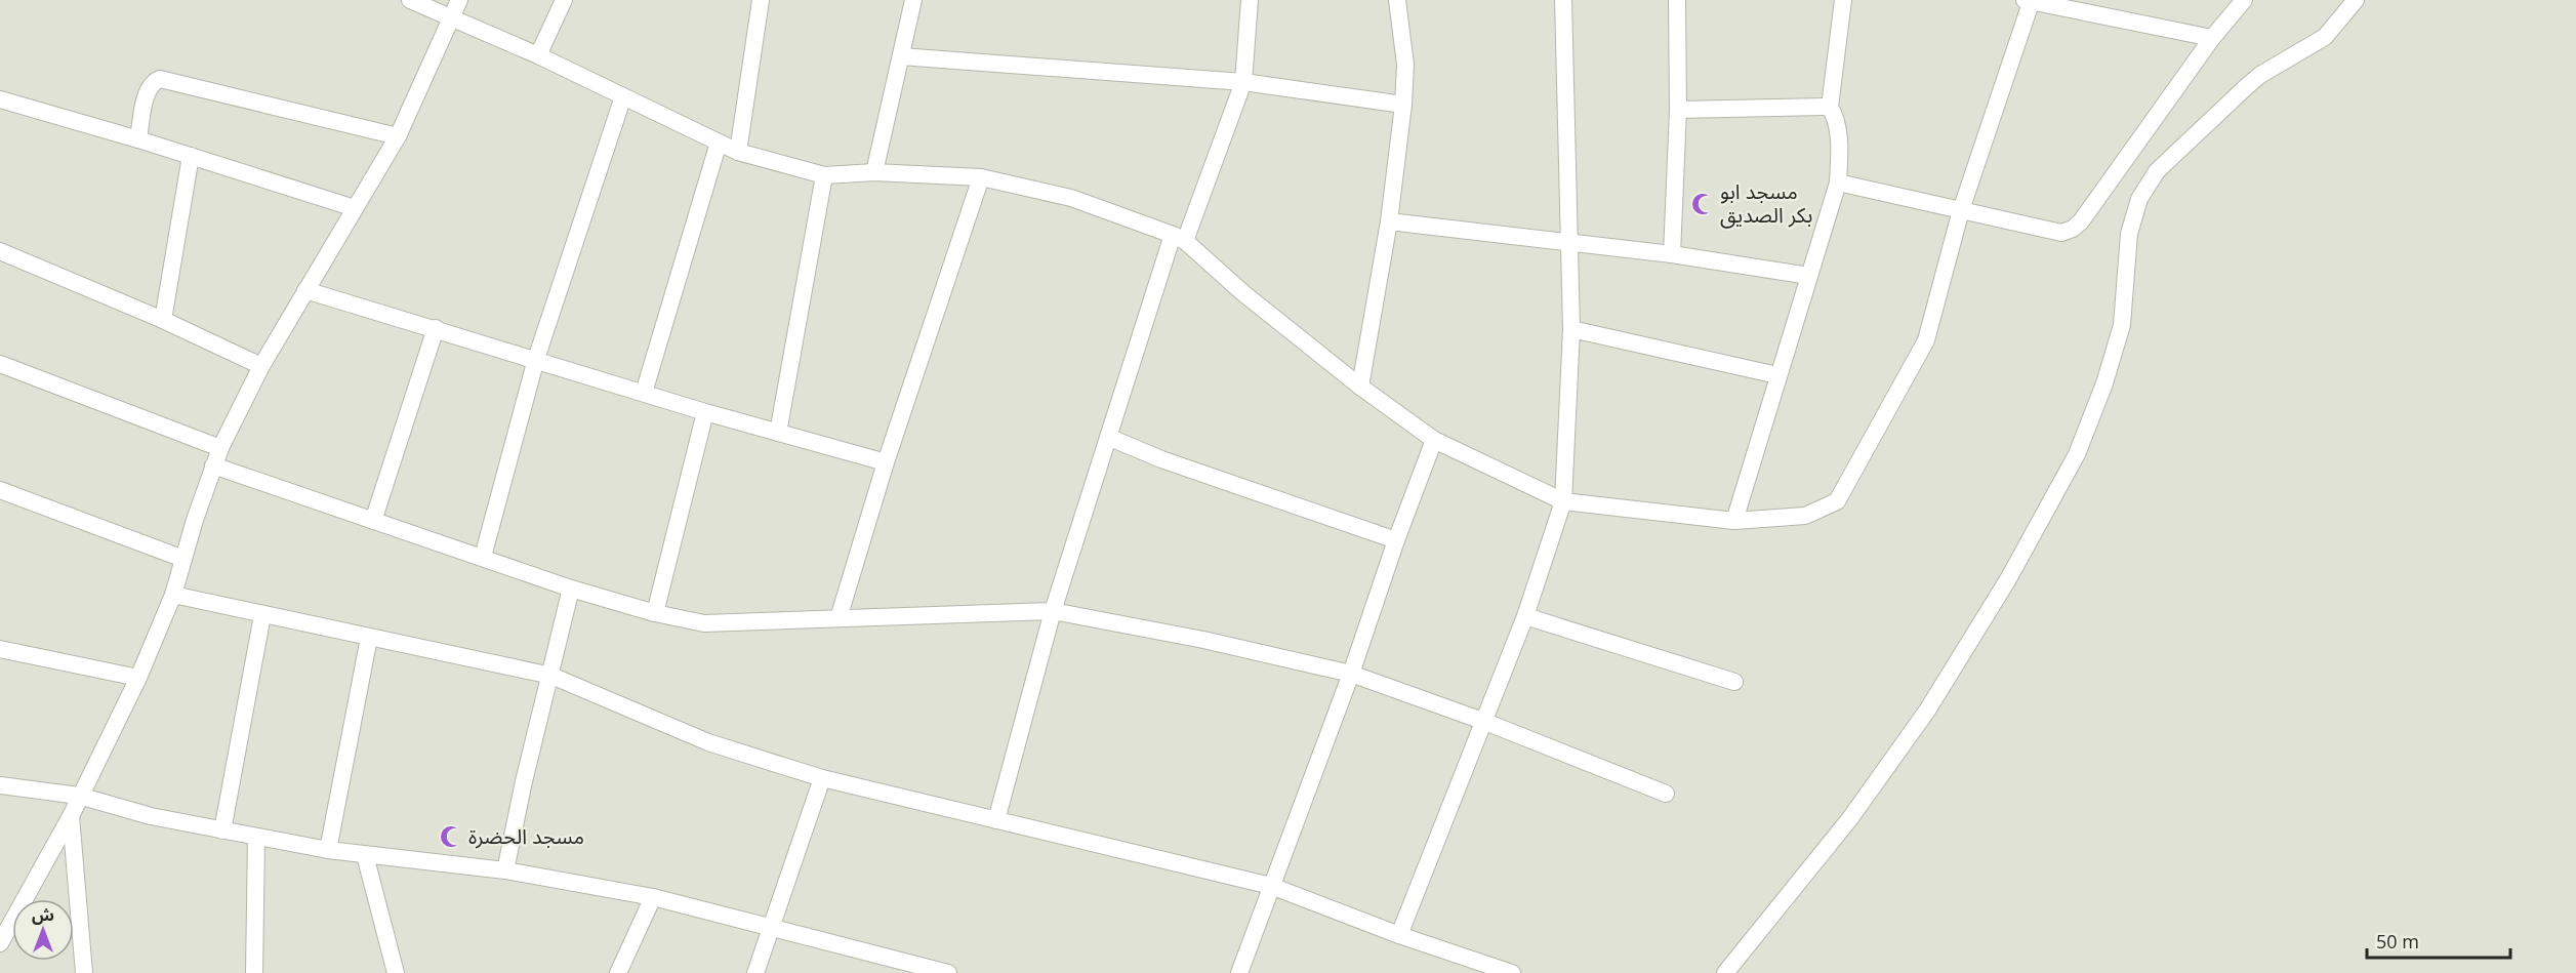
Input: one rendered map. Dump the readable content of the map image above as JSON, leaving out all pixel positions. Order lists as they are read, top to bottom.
{
  "places": {
    "mosque": ["مسجد ابو بكر الصديق", "مسجد الحضرة"]
  },
  "scale_bar": "50 m",
  "north": "top"
}
